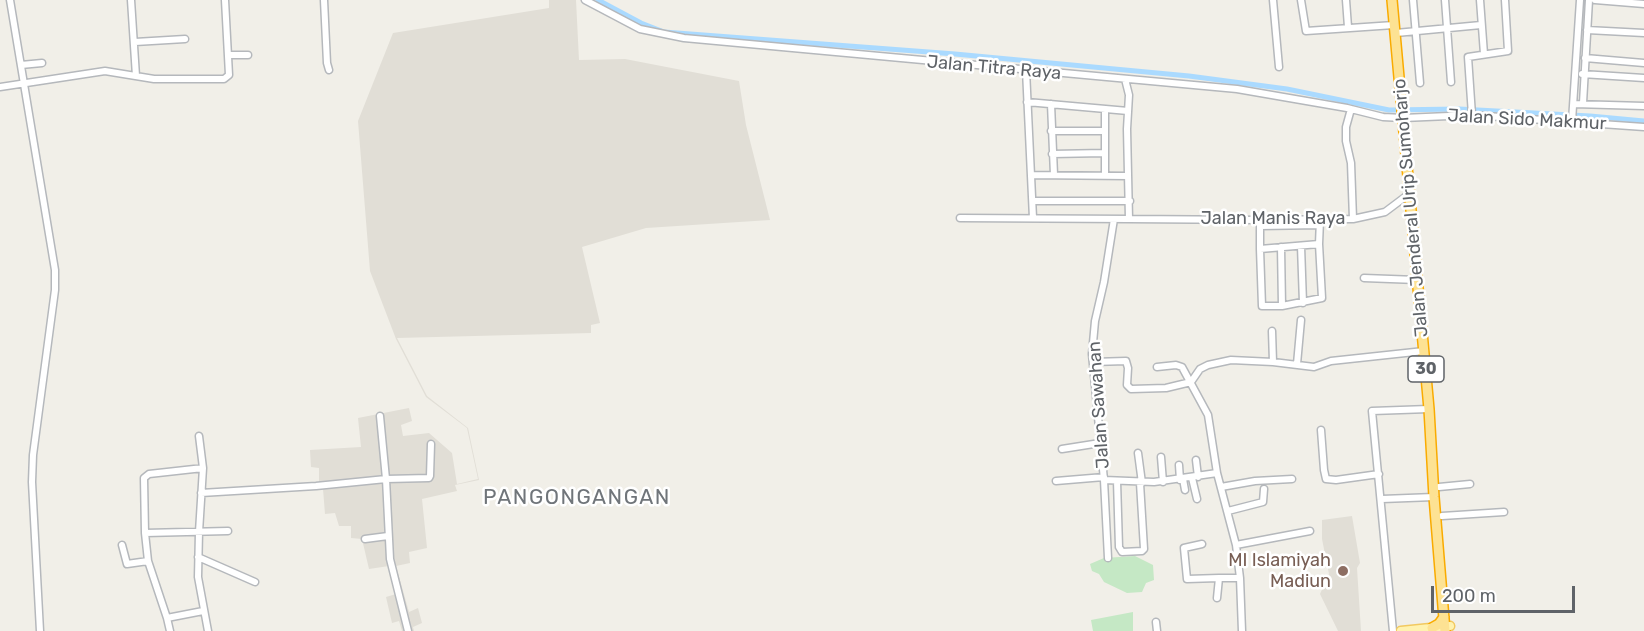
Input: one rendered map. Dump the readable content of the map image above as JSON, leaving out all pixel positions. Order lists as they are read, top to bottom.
{
  "streets": {
    "highway": ["Jalan Jenderal Urip Sumoharjo", "30"],
    "street": [
      "Jalan Titra Raya",
      "Jalan Sido Makmur",
      "Jalan Manis Raya",
      "Jalan Sawahan"
    ]
  },
  "crossings": [
    ["Jalan Titra Raya", "Jalan Sido Makmur"],
    ["Jalan Titra Raya", "Jalan Jenderal Urip Sumoharjo"],
    ["Jalan Sido Makmur", "Jalan Jenderal Urip Sumoharjo"],
    ["Jalan Jenderal Urip Sumoharjo", "Jalan Manis Raya"],
    ["Jalan Manis Raya", "Jalan Sawahan"]
  ],
  "districts": ["PANGONGANGAN"],
  "places": ["MI Islamiyah Madiun"],
  "scale_bar": "200 m"
}
